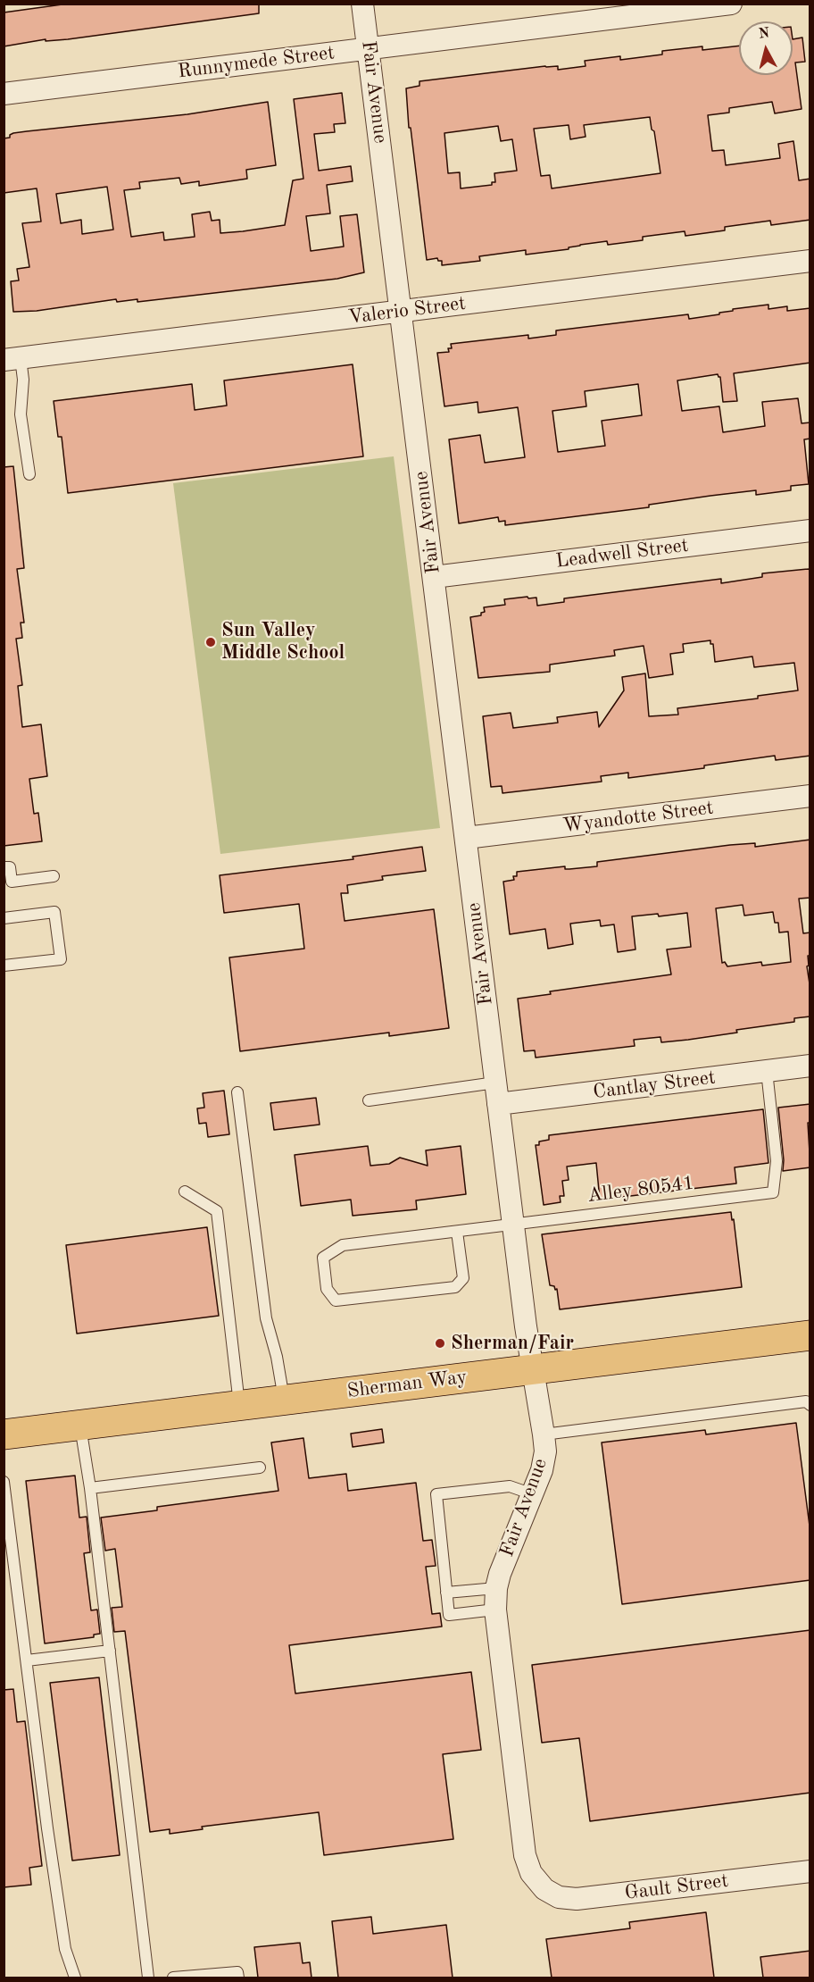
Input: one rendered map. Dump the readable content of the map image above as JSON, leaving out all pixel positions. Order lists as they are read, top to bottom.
{
  "streets": {
    "main road": ["Sherman Way"],
    "street": [
      "Runnymede Street",
      "Fair Avenue",
      "Valerio Street",
      "Leadwell Street",
      "Wyandotte Street",
      "Cantlay Street",
      "Gault Street"
    ],
    "lane": ["Alley 80541"]
  },
  "crossings": [
    ["Runnymede Street", "Fair Avenue"],
    ["Fair Avenue", "Valerio Street"],
    ["Fair Avenue", "Leadwell Street"],
    ["Fair Avenue", "Wyandotte Street"],
    ["Fair Avenue", "Cantlay Street"],
    ["Fair Avenue", "Alley 80541"],
    ["Fair Avenue", "Sherman Way"],
    ["Fair Avenue", "Gault Street"],
    ["Cantlay Street", "Alley 80541"]
  ],
  "places": ["Sun Valley Middle School", "Sherman/Fair"],
  "north": "top"
}
